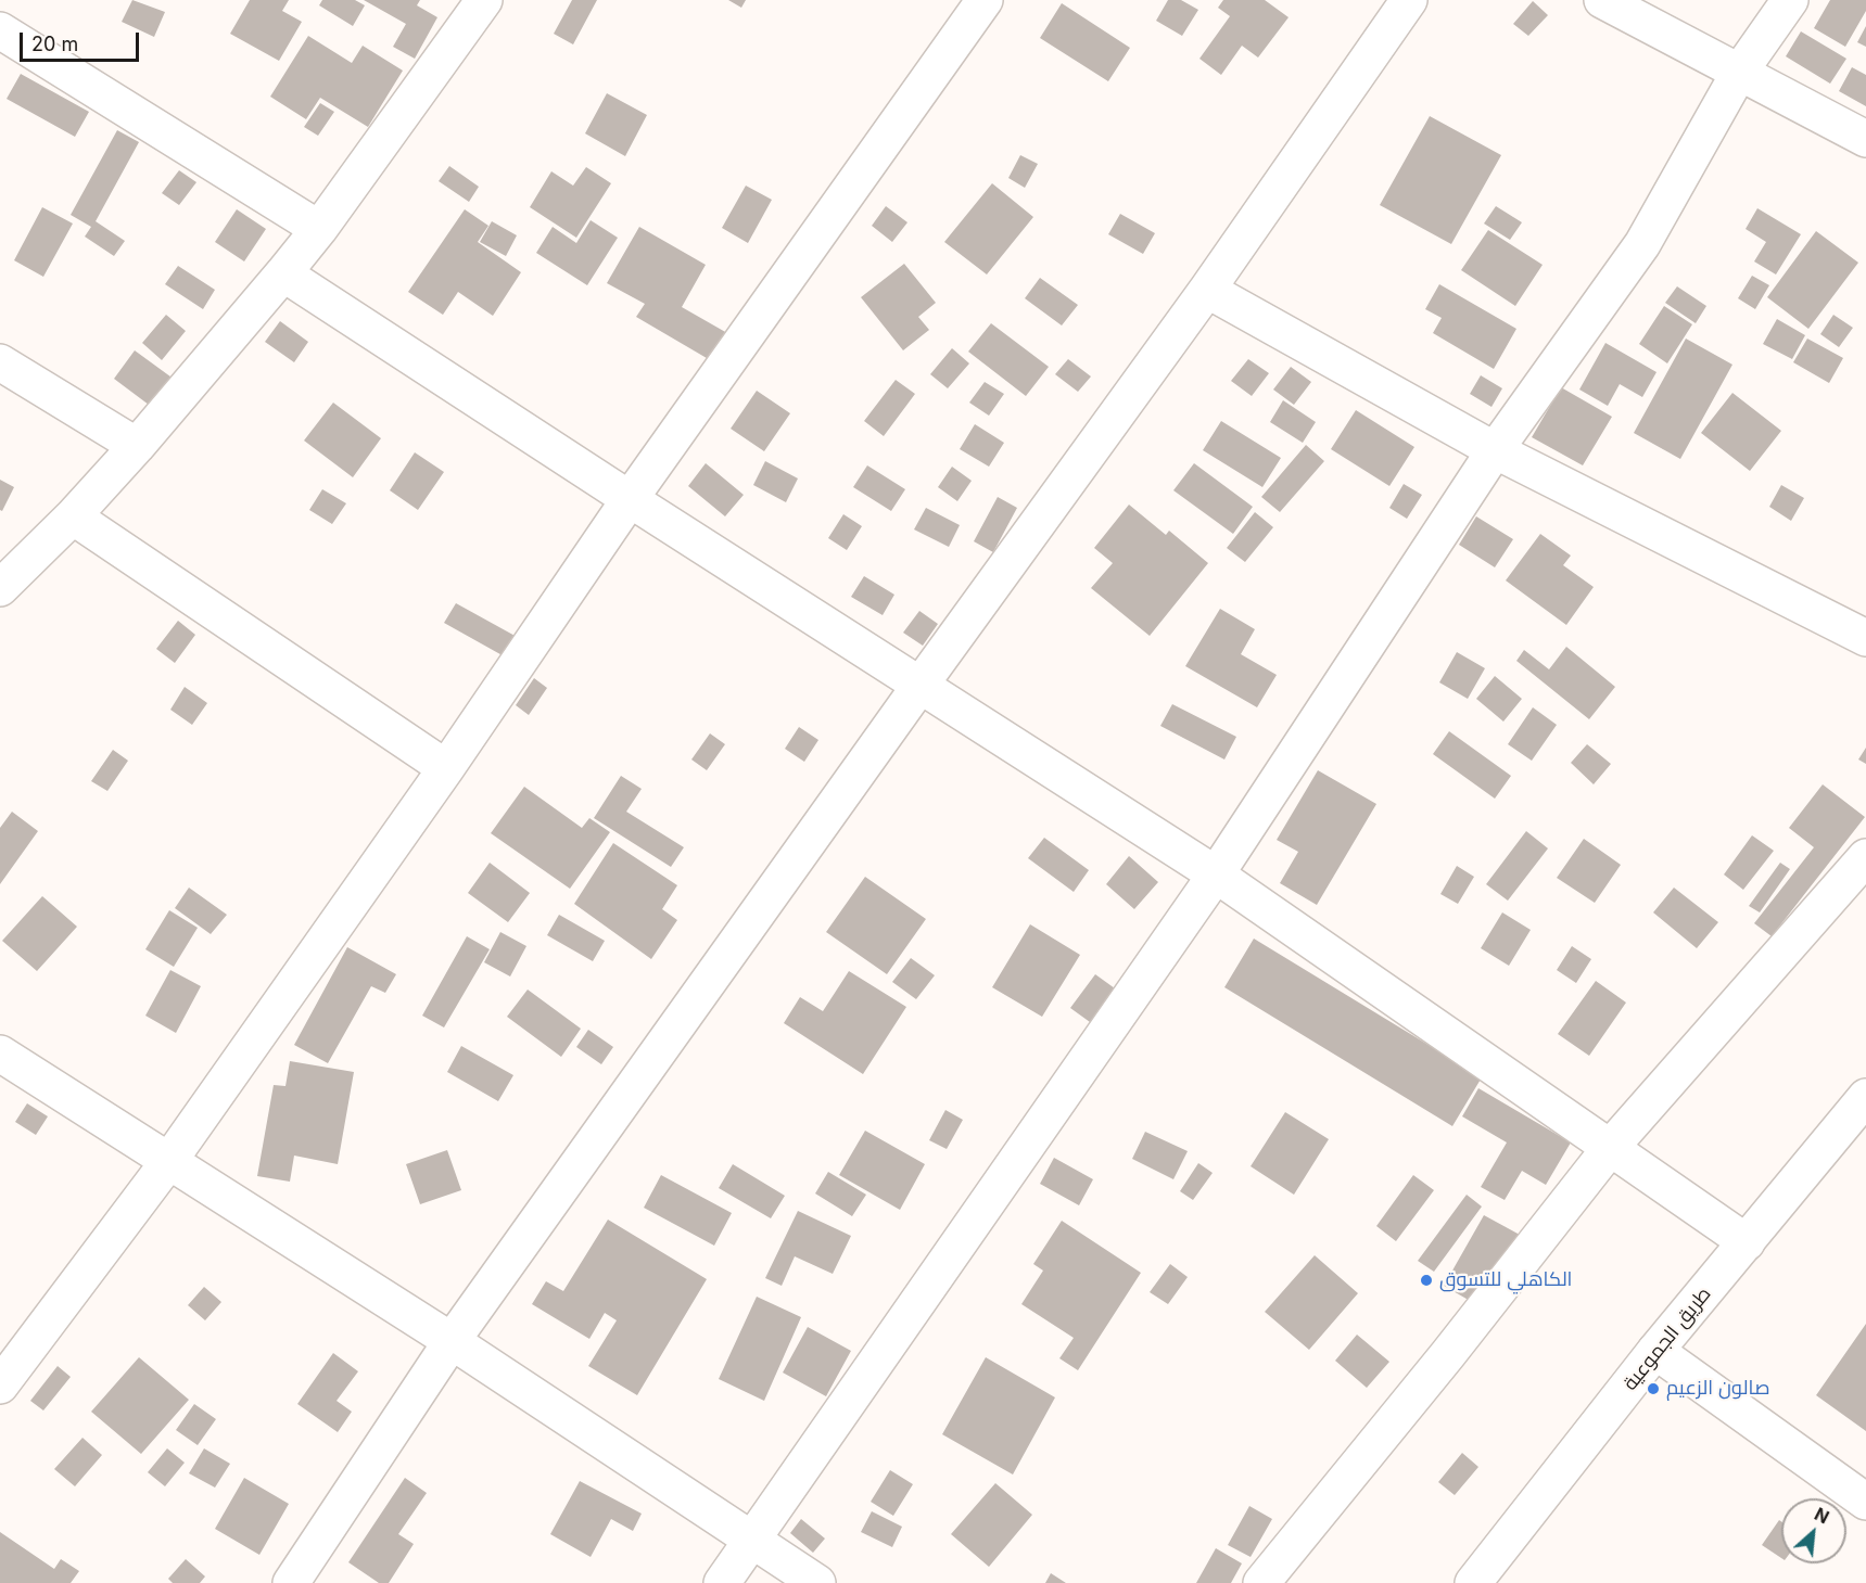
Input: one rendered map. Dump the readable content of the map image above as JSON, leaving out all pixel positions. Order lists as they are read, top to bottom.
{
  "streets": {
    "street": ["طريق الجموعية"]
  },
  "places": ["الكاهلي للتسوق", "صالون الزعيم"],
  "scale_bar": "20 m",
  "north": "top right"
}
